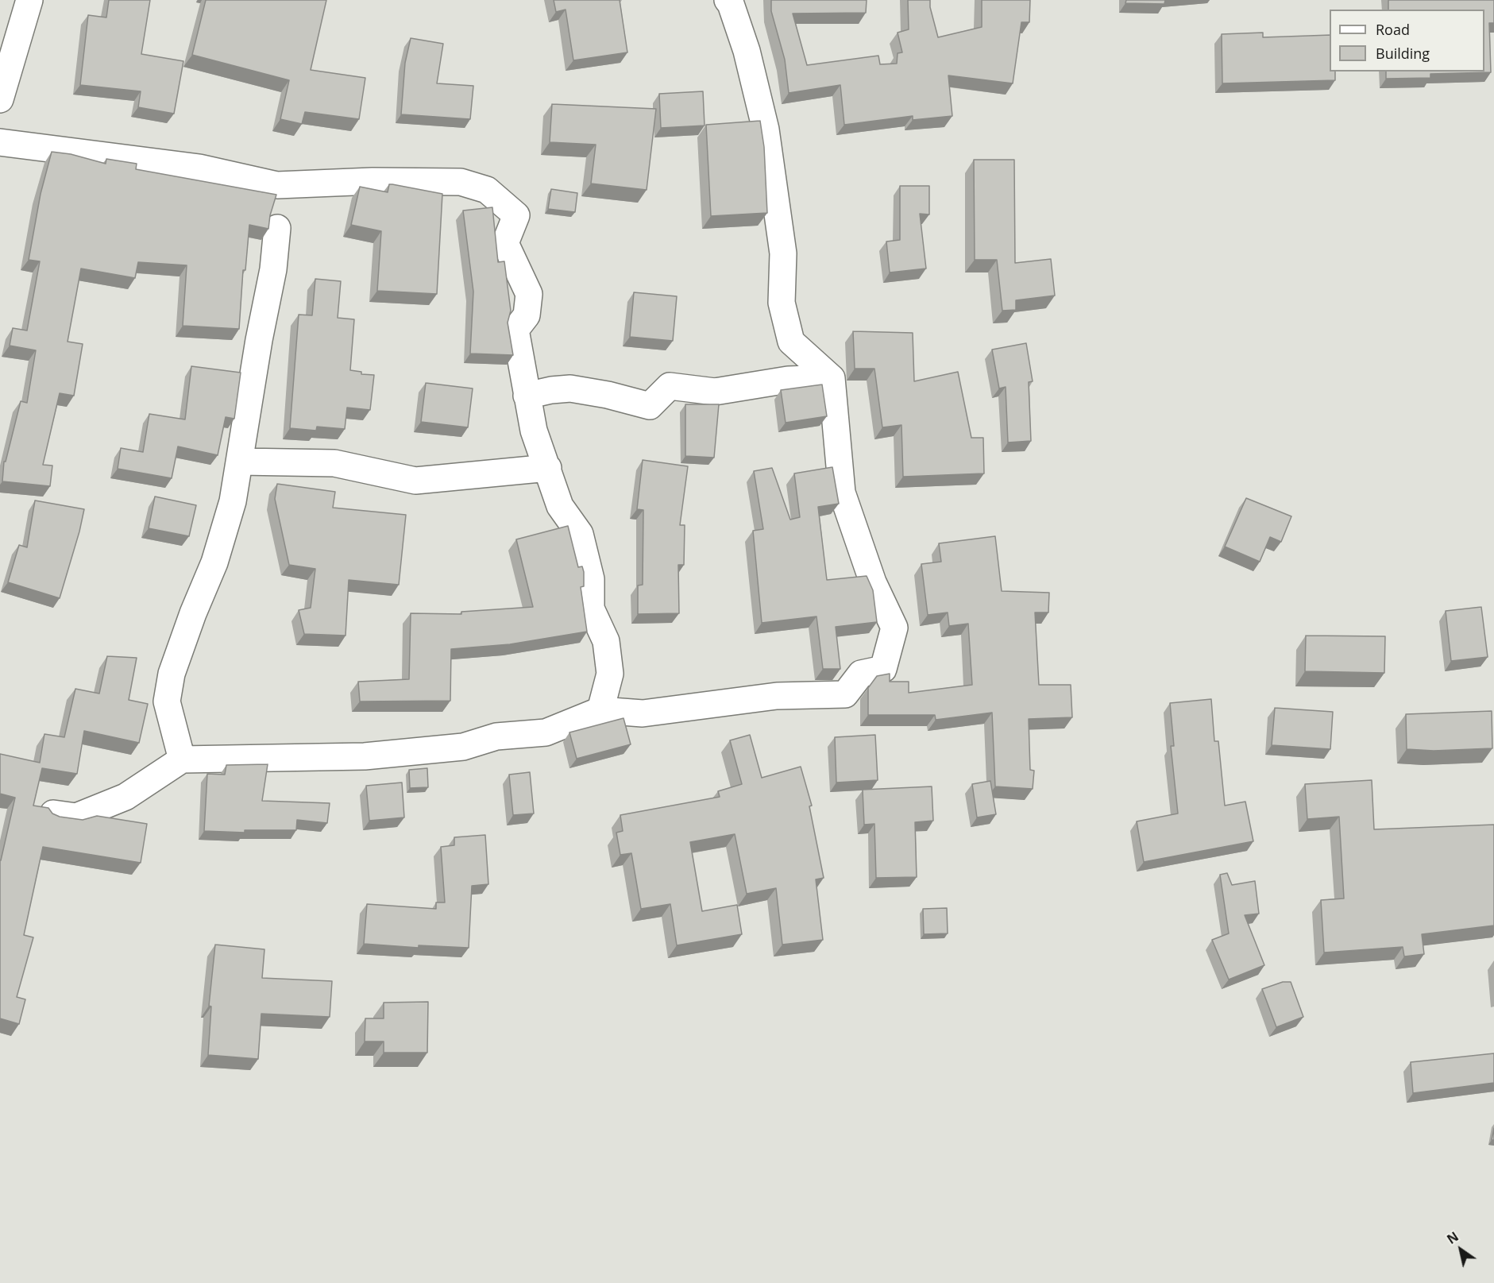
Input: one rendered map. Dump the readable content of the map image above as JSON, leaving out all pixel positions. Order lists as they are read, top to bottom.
{
  "legend": ["Road", "Building"],
  "north": "top left"
}
